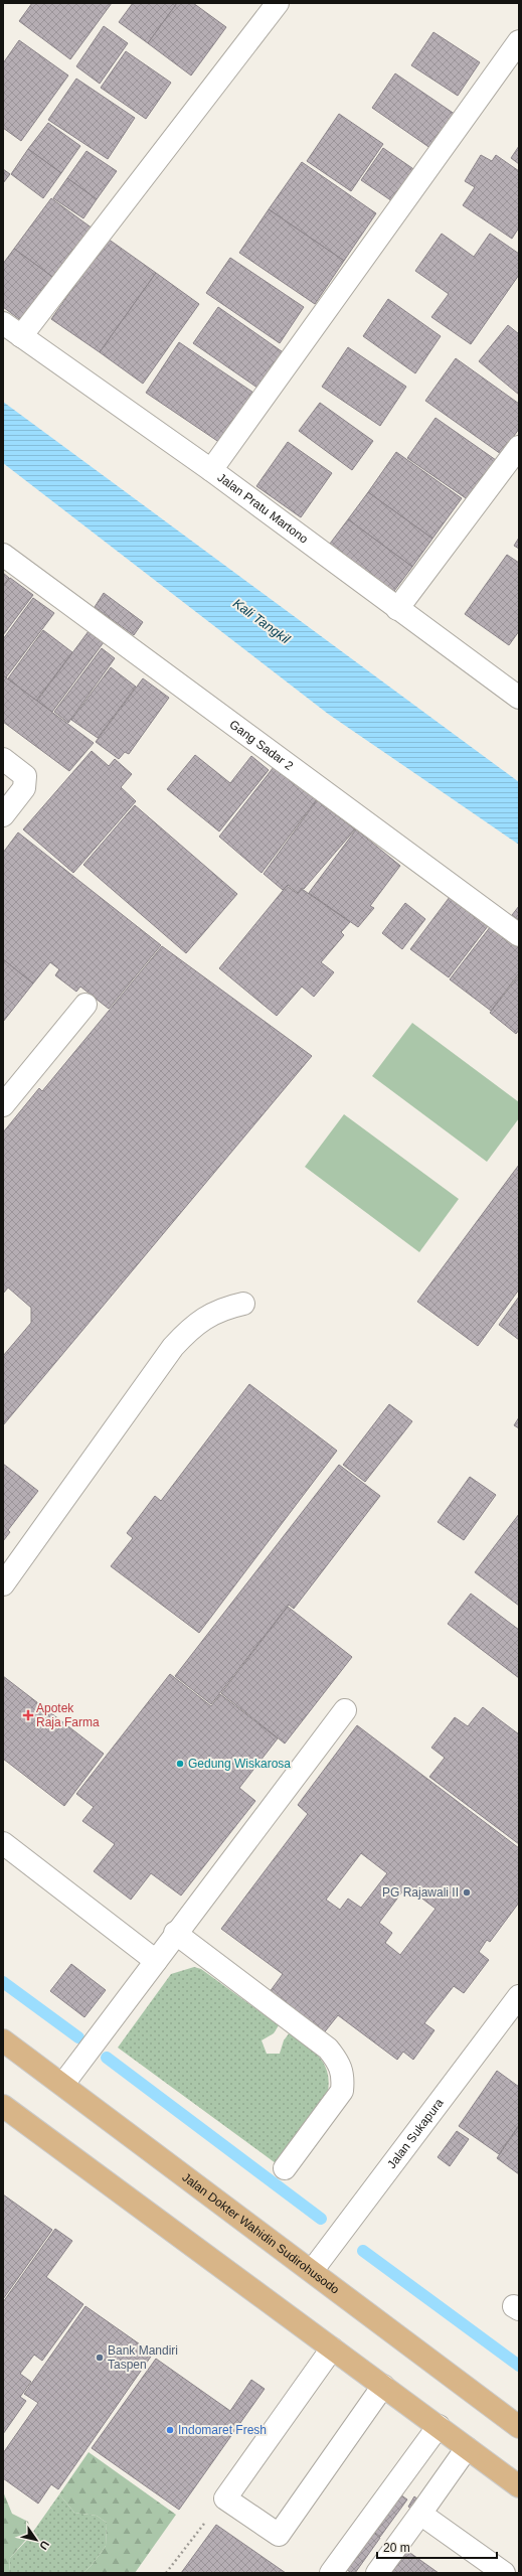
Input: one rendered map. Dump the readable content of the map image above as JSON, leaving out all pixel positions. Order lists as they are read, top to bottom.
{
  "streets": {
    "main road": ["Jalan Dokter Wahidin Sudirohusodo"],
    "street": ["Jalan Pratu Martono", "Gang Sadar 2", "Jalan Sukapura"]
  },
  "crossings": [
    ["Jalan Sukapura", "Jalan Dokter Wahidin Sudirohusodo"]
  ],
  "water": ["Kali Tangkil"],
  "places": {
    "health": ["Apotek Raja Farma"],
    "other": [
      "Gedung Wiskarosa",
      "PG Rajawali II",
      "Bank Mandiri Taspen",
      "Indomaret Fresh"
    ]
  },
  "scale_bar": "20 m",
  "north": "bottom right"
}
